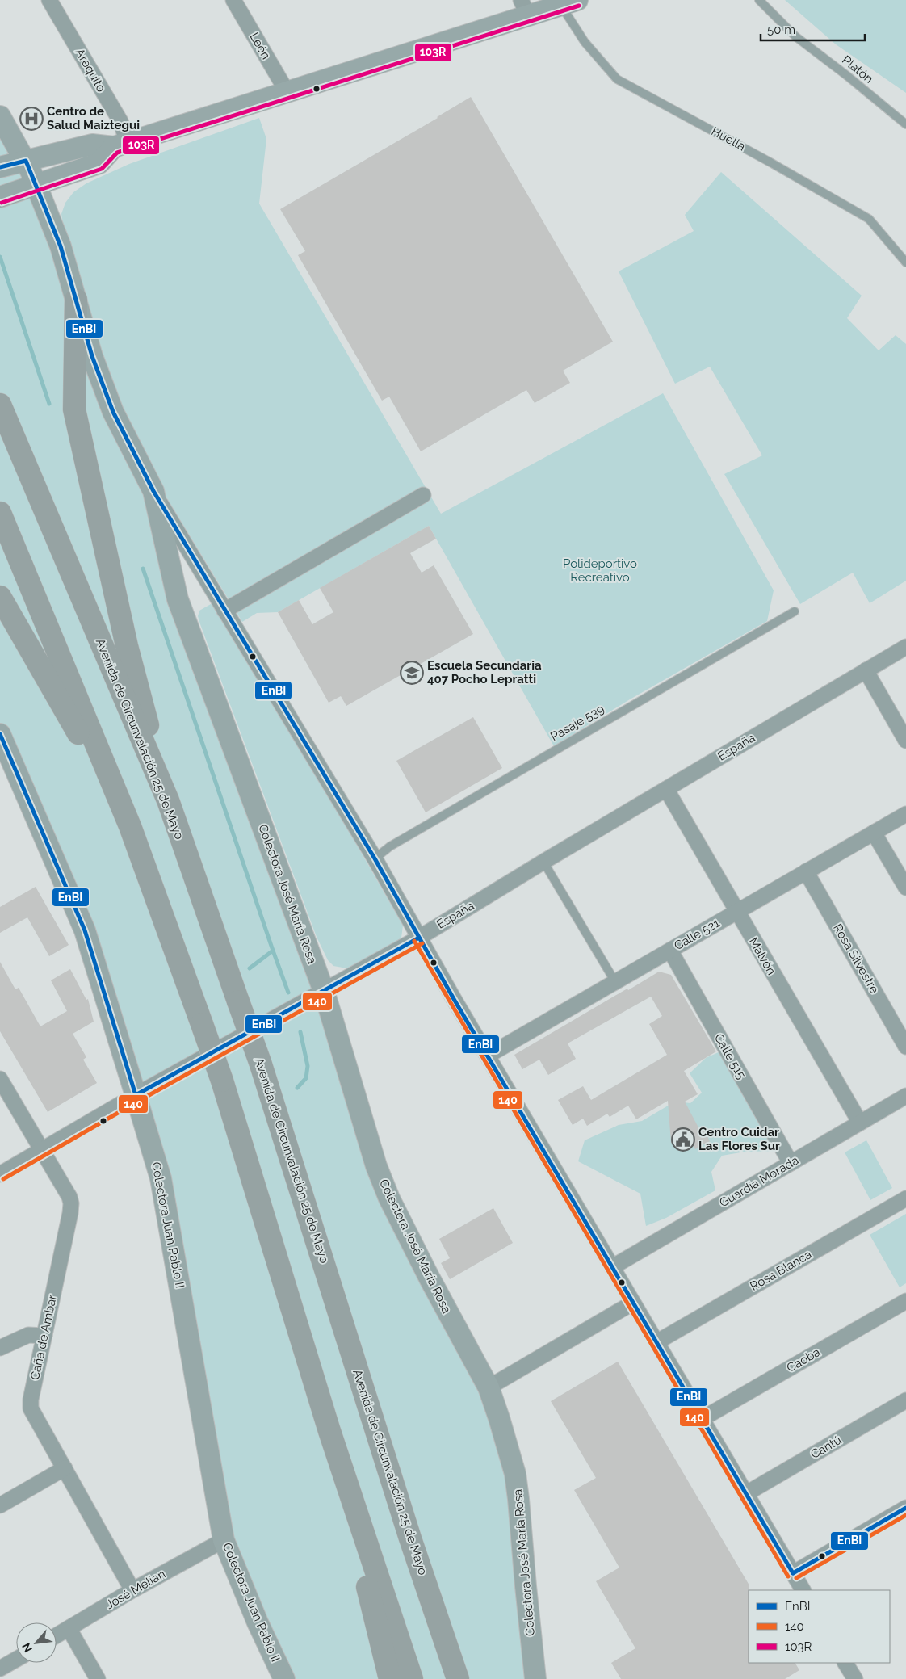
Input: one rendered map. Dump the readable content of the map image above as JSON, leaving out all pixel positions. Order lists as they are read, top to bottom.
{
  "streets": {
    "highway": ["Avenida de Circunvalación 25 de Mayo"],
    "main road": ["Colectora José María Rosa", "Colectora Juan Pablo II"],
    "street": [
      "León",
      "Arequito",
      "España",
      "Calle 521",
      "Malvón",
      "Rosa Silvestre",
      "Calle 515",
      "Guardia Morada",
      "Rosa Blanca",
      "Caña de Ambar",
      "Caoba",
      "Cantú",
      "José Melian"
    ],
    "lane": ["Platón", "Huella", "Pasaje 539"]
  },
  "crossings": [
    ["España", "Colectora José María Rosa"],
    ["España", "Malvón"],
    ["España", "Colectora Juan Pablo II"],
    ["España", "Caña de Ambar"],
    ["Calle 521", "Malvón"],
    ["Calle 521", "Rosa Silvestre"],
    ["Calle 521", "Calle 515"],
    ["Malvón", "Guardia Morada"],
    ["Calle 515", "Guardia Morada"],
    ["Colectora Juan Pablo II", "José Melian"],
    ["Caña de Ambar", "José Melian"]
  ],
  "parks": ["Polideportivo Recreativo"],
  "places": {
    "hospital": ["Centro de Salud Maiztegui"],
    "school or university": ["Escuela Secundaria 407 Pocho Lepratti"],
    "public building": ["Centro Cuidar Las Flores Sur"]
  },
  "lines": ["transit line 103R", "transit line EnBI", "transit line 140"],
  "legend": ["EnBI", "140", "103R"],
  "scale_bar": "50 m",
  "north": "bottom left"
}
